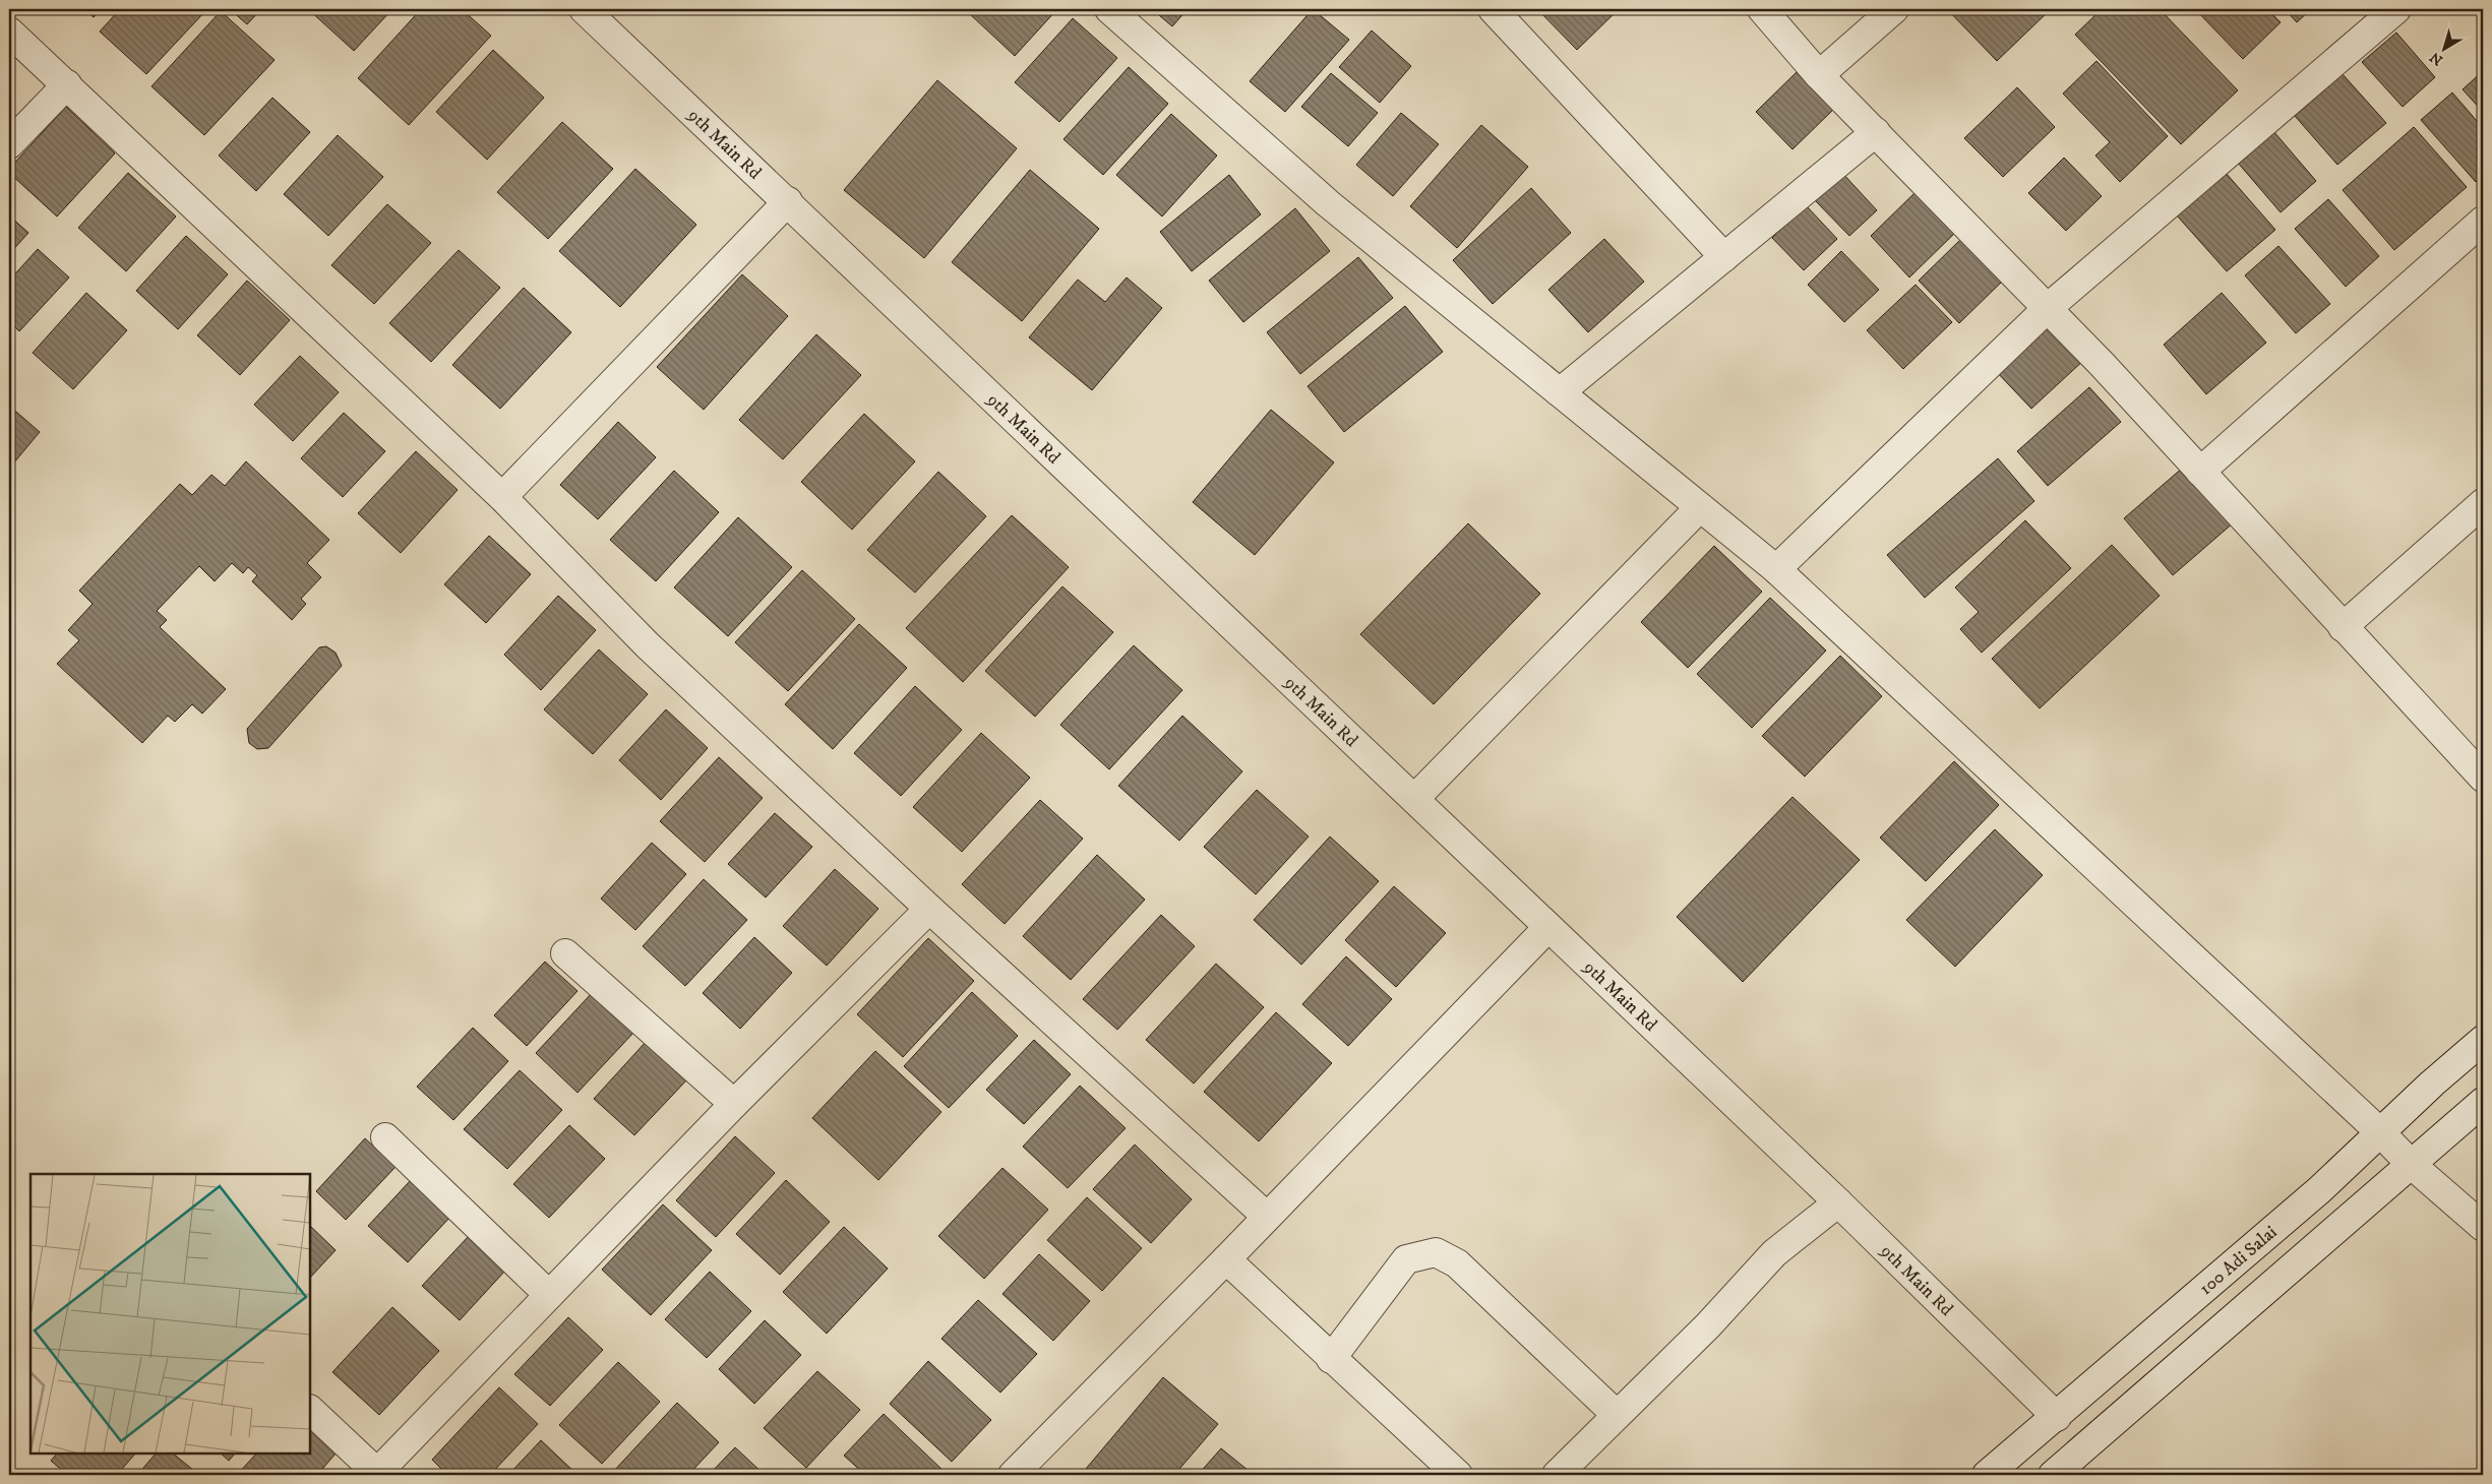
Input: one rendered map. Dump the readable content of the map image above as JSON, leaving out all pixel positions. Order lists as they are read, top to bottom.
{
  "streets": {
    "street": ["9th Main Rd", "100 Adi Salai"]
  },
  "crossings": [
    ["9th Main Rd", "100 Adi Salai"]
  ],
  "north": "bottom left"
}
